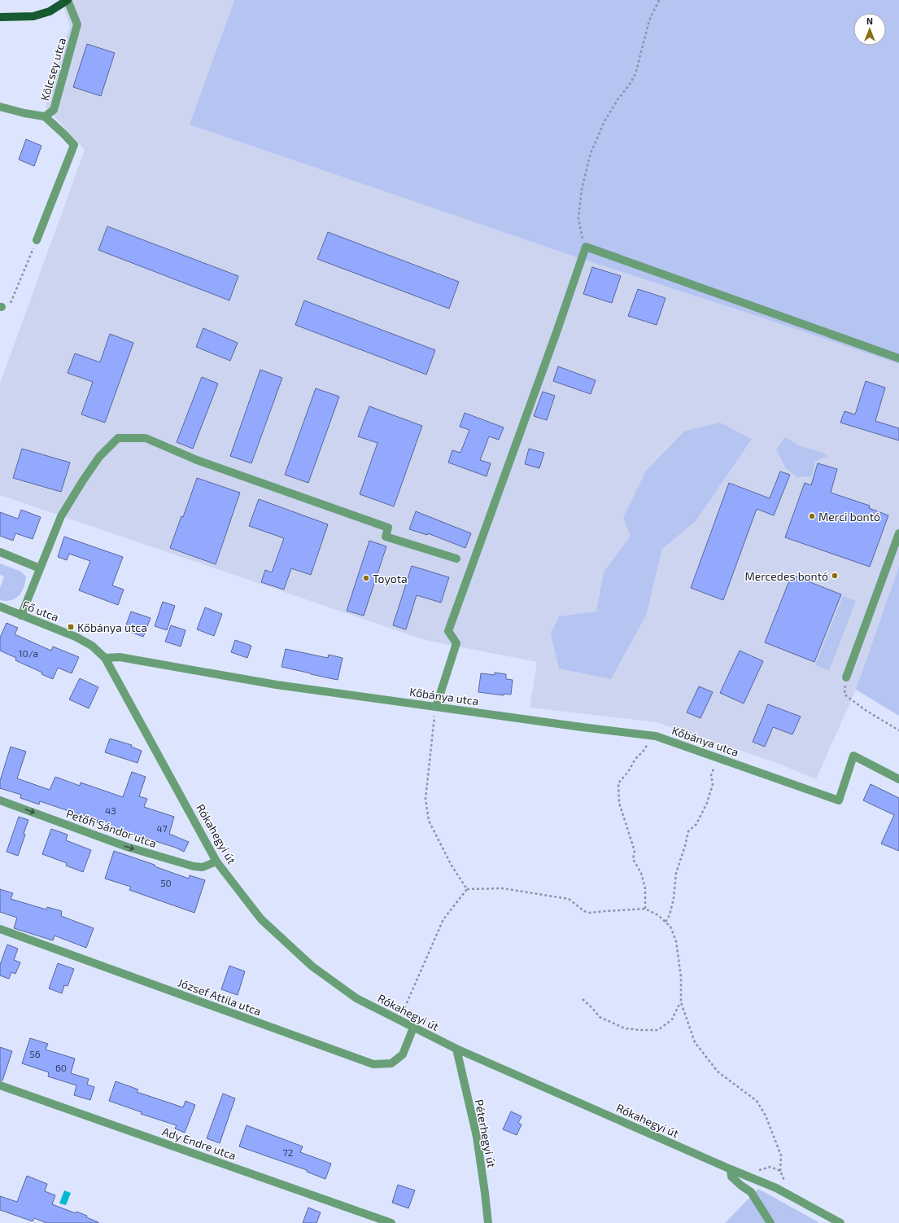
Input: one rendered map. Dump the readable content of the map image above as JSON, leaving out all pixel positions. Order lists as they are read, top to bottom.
{
  "streets": {
    "street": [
      "Kölcsey utca",
      "Fő utca",
      "Kőbánya utca",
      "Petőfi Sándor utca",
      "Rókahegyi út",
      "József Attila utca",
      "Péterhegyi út",
      "Ady Endre utca"
    ]
  },
  "crossings": [
    ["Fő utca", "Kőbánya utca"],
    ["Fő utca", "Rókahegyi út"],
    ["Kőbánya utca", "Rókahegyi út"],
    ["Petőfi Sándor utca", "Rókahegyi út"],
    ["Rókahegyi út", "József Attila utca"],
    ["Rókahegyi út", "Péterhegyi út"]
  ],
  "one_way": ["Petőfi Sándor utca"],
  "places": {
    "other": ["Merci bontó", "Mercedes bontó", "Toyota"],
    "transit": ["Kőbánya utca"]
  },
  "house_numbers": [
    "10/a",
    "43",
    "47",
    "50",
    "56",
    "60",
    "72"
  ],
  "north": "top"
}
